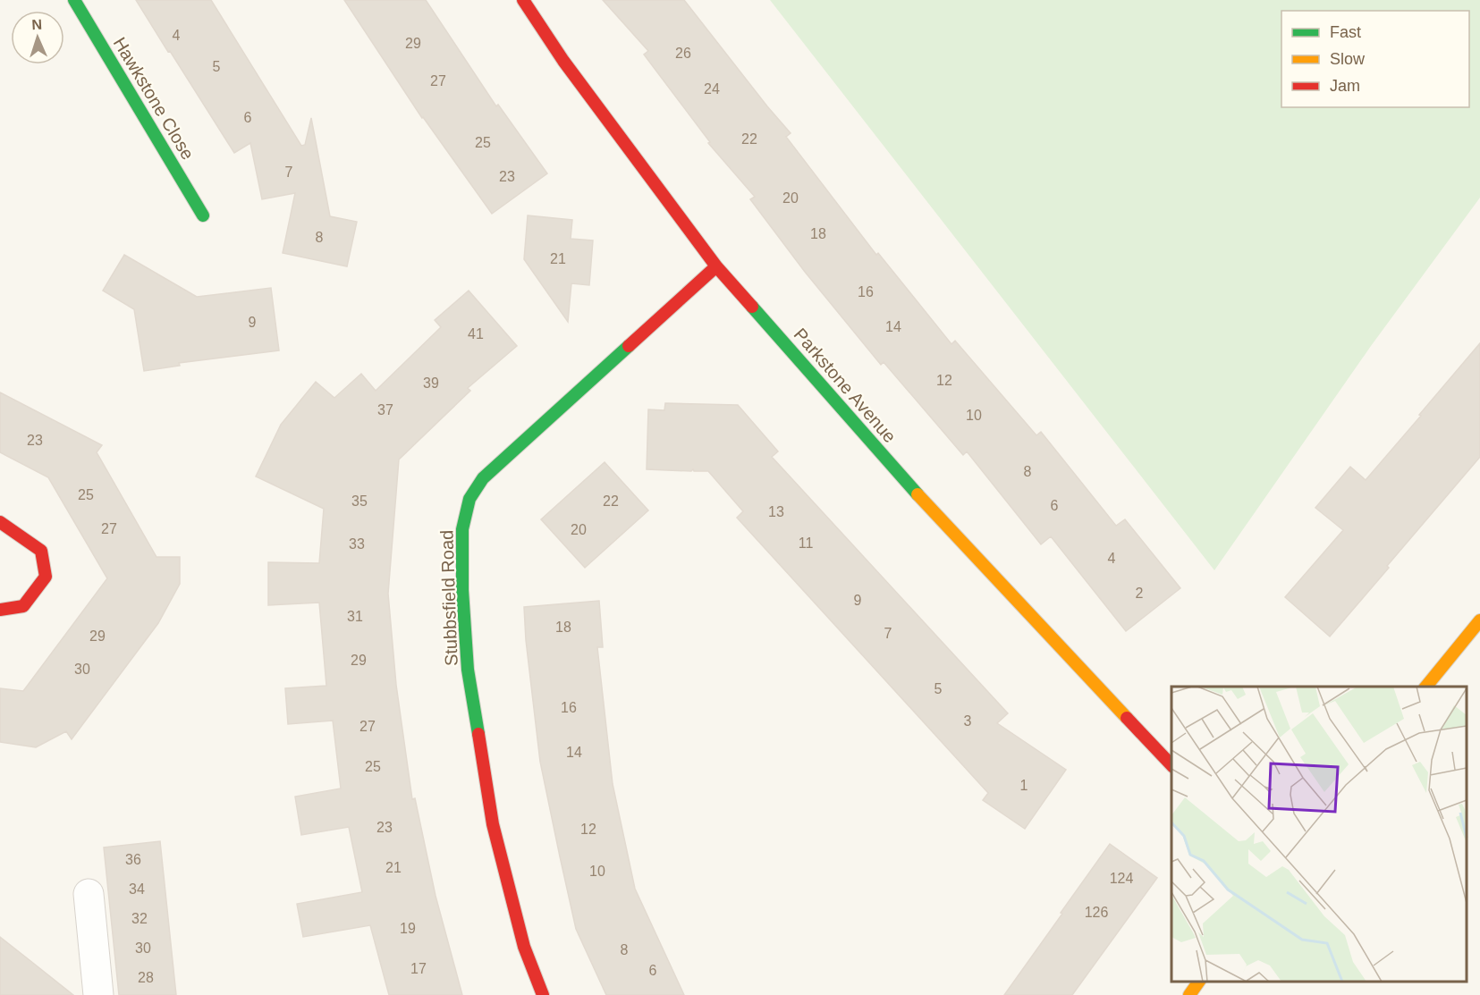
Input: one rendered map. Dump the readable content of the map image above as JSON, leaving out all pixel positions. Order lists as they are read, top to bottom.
{
  "streets": {
    "street": ["Hawkstone Close", "Parkstone Avenue", "Stubbsfield Road"]
  },
  "crossings": [
    ["Parkstone Avenue", "Stubbsfield Road"]
  ],
  "house_numbers": [
    "4",
    "29",
    "26",
    "5",
    "27",
    "24",
    "6",
    "22",
    "25",
    "7",
    "23",
    "20",
    "18",
    "8",
    "21",
    "16",
    "9",
    "14",
    "41",
    "12",
    "39",
    "37",
    "10",
    "23",
    "8",
    "25",
    "35",
    "22",
    "6",
    "13",
    "27",
    "20",
    "11",
    "33",
    "4",
    "2",
    "9",
    "31",
    "18",
    "7",
    "29",
    "29",
    "30",
    "5",
    "16",
    "3",
    "27",
    "14",
    "25",
    "1",
    "23",
    "12",
    "36",
    "21",
    "10",
    "124",
    "34",
    "126",
    "32",
    "19",
    "30",
    "8",
    "17",
    "6",
    "28"
  ],
  "legend": ["Fast", "Slow", "Jam"],
  "north": "top"
}
